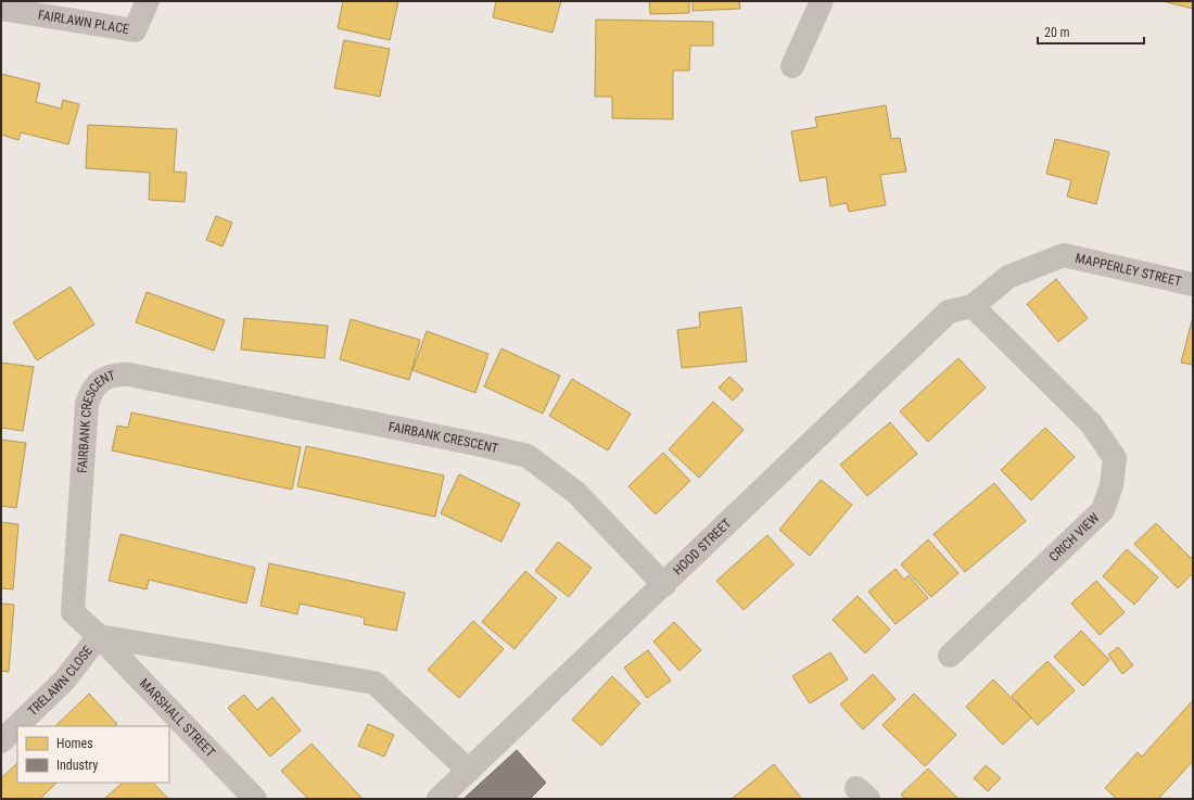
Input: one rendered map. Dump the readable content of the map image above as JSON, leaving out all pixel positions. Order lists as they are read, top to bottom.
{
  "streets": {
    "street": [
      "FAIRLAWN PLACE",
      "MAPPERLEY STREET",
      "FAIRBANK CRESCENT",
      "CRICH VIEW",
      "HOOD STREET",
      "TRELAWN CLOSE",
      "MARSHALL STREET"
    ]
  },
  "crossings": [
    ["MAPPERLEY STREET", "CRICH VIEW"],
    ["MAPPERLEY STREET", "HOOD STREET"],
    ["FAIRBANK CRESCENT", "HOOD STREET"],
    ["FAIRBANK CRESCENT", "TRELAWN CLOSE"],
    ["FAIRBANK CRESCENT", "MARSHALL STREET"],
    ["CRICH VIEW", "HOOD STREET"],
    ["TRELAWN CLOSE", "MARSHALL STREET"]
  ],
  "legend": ["Homes", "Industry"],
  "scale_bar": "20 m"
}
